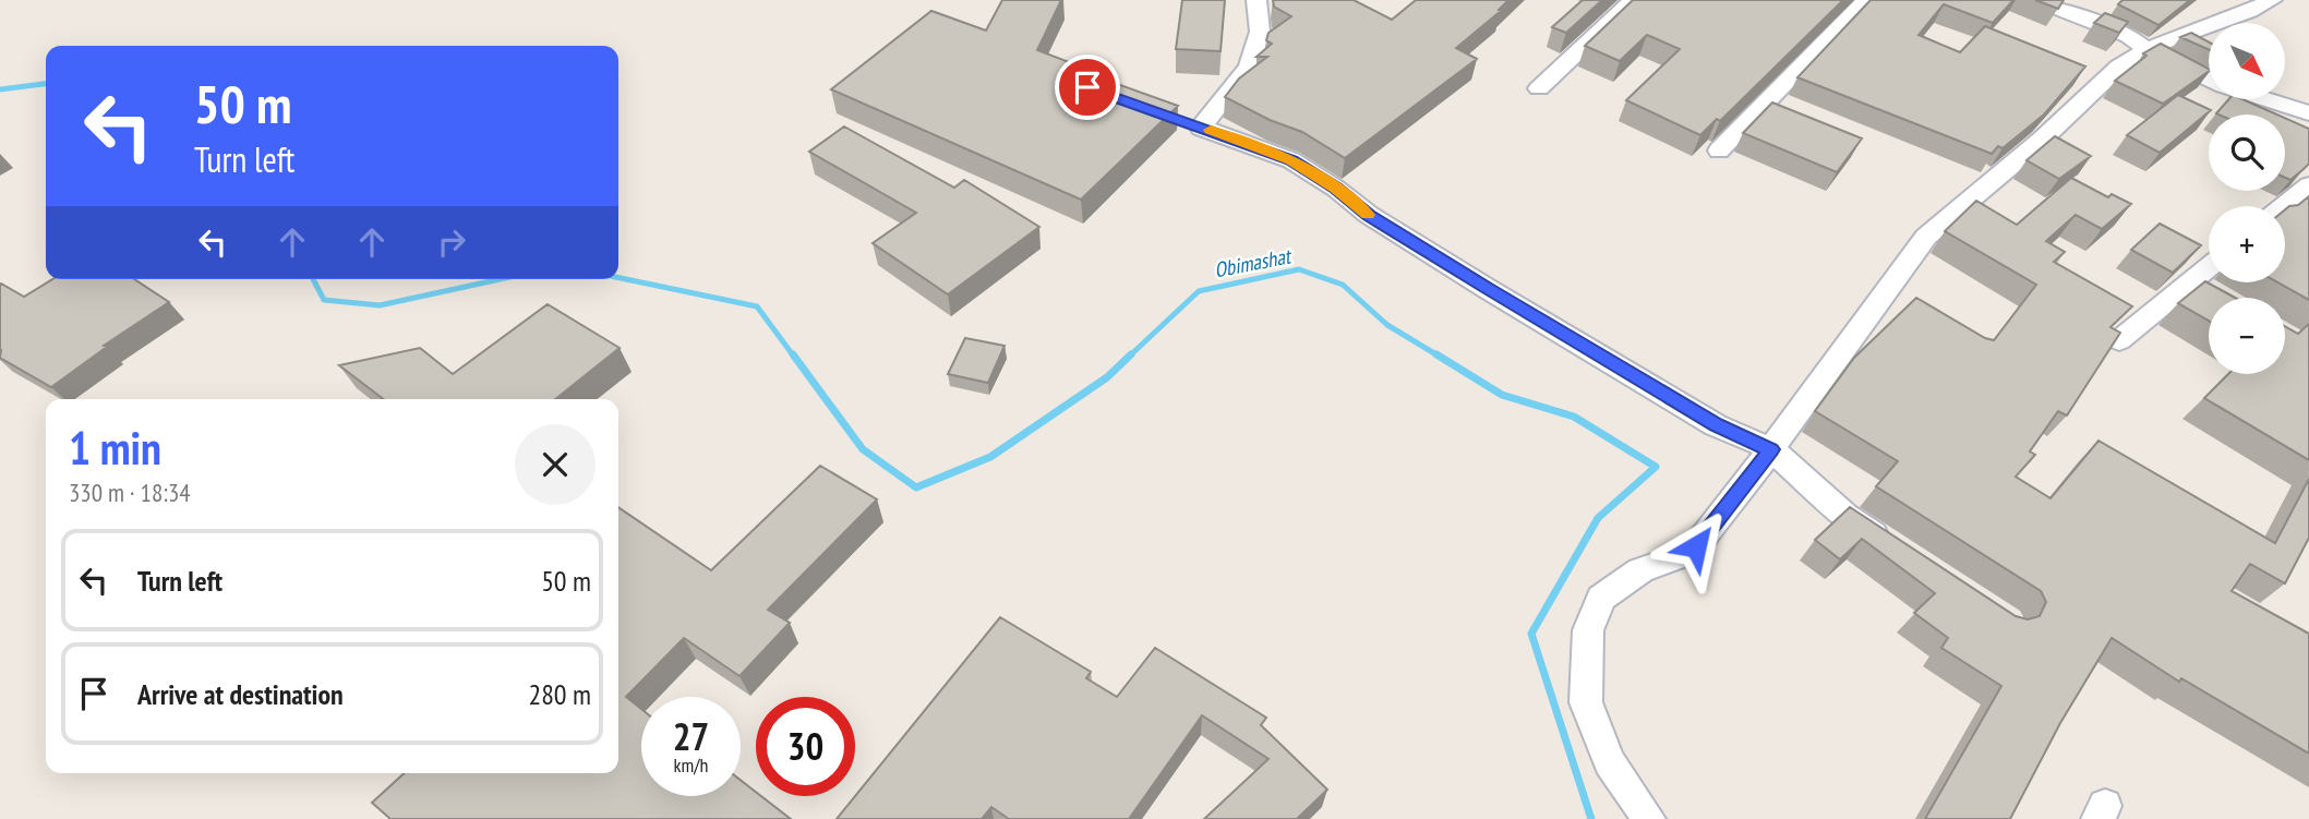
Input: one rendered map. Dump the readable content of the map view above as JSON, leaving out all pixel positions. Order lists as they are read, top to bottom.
{
  "water": ["Obimashat"],
  "north": "bottom right",
  "page": {
    "map_buttons": ["+", "−"],
    "turn": ["50 m", "Turn left"],
    "heading": ["1 min", "330 m · 18:34"],
    "list": [
      {
        "name": "Turn left",
        "value": "50 m"
      },
      {
        "name": "Arrive at destination",
        "value": "280 m"
      }
    ],
    "speed": "27 km/h",
    "limit": "30"
  }
}
